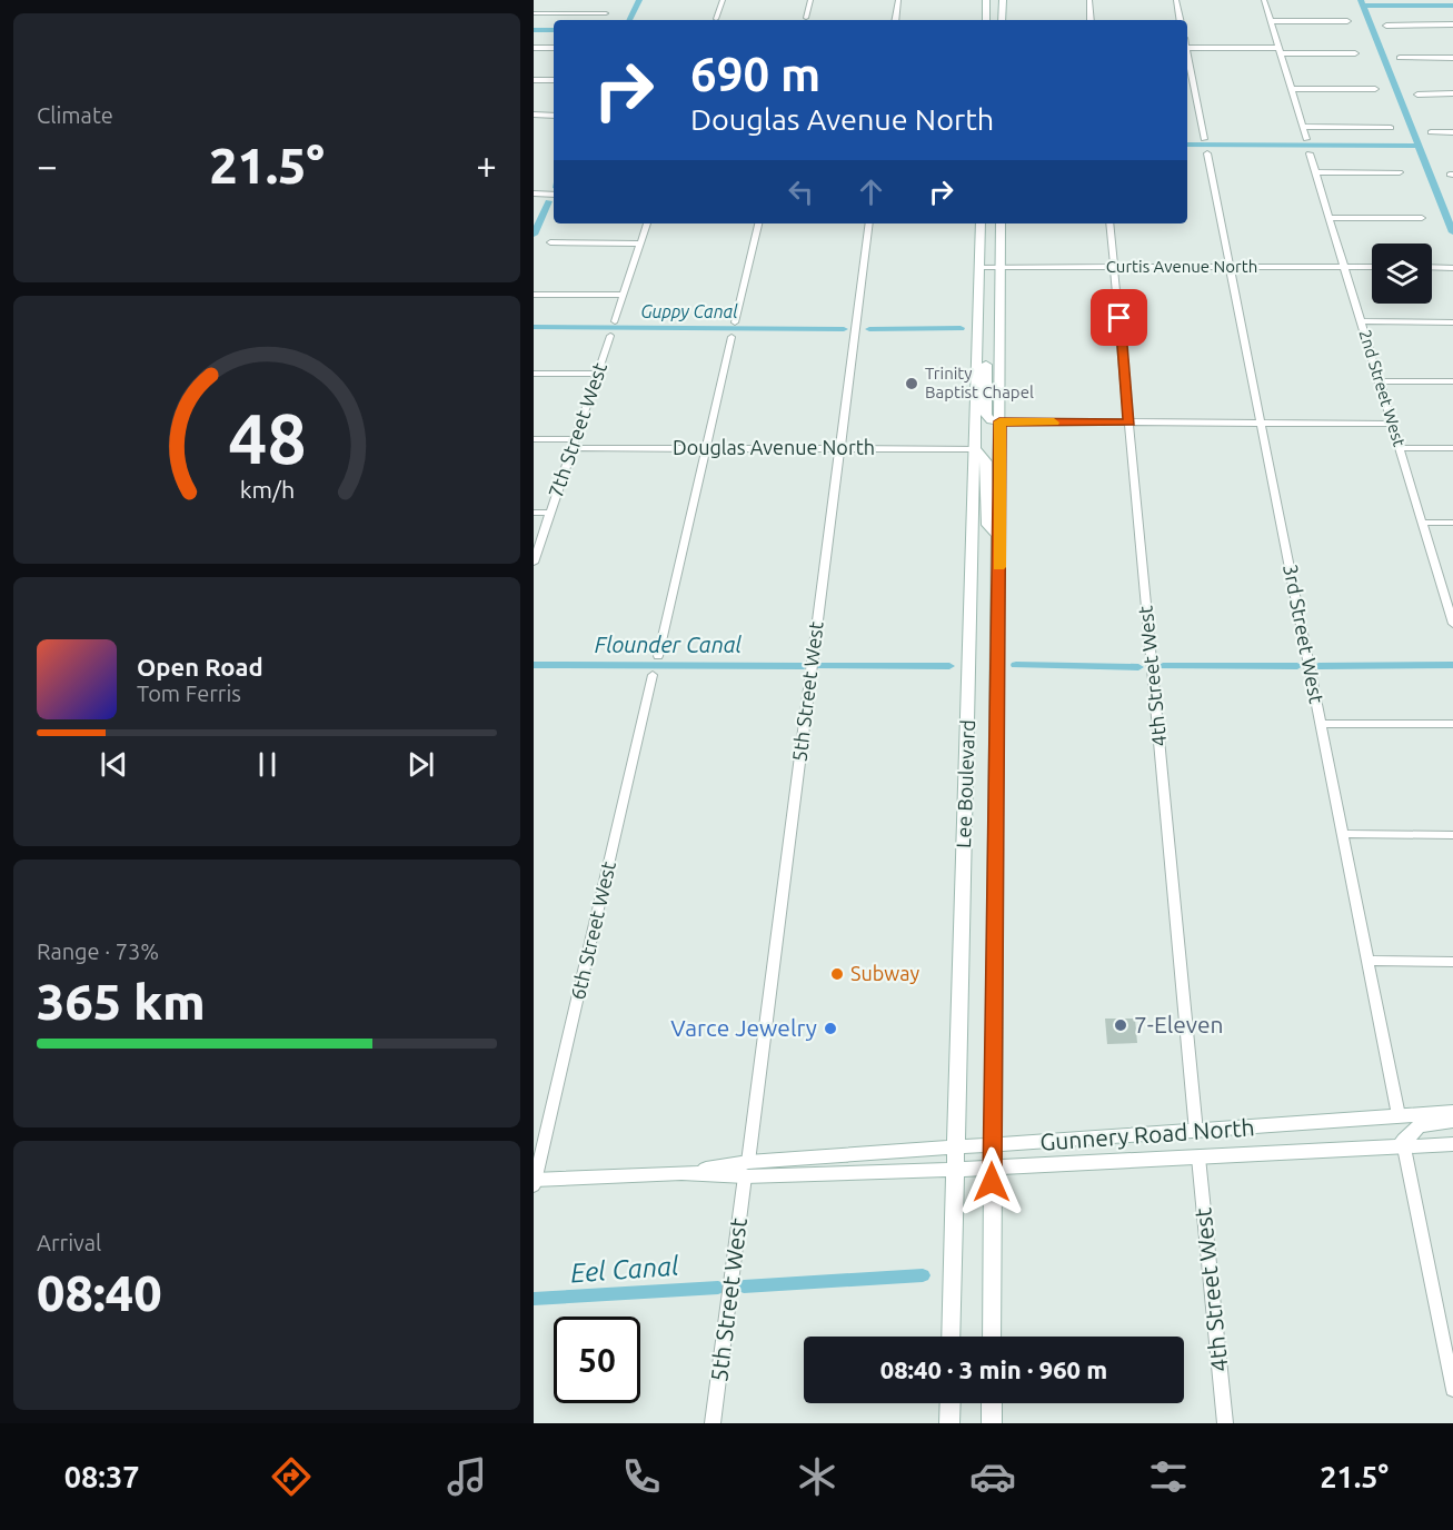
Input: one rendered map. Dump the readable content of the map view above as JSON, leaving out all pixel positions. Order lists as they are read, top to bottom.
{
  "streets": {
    "main road": ["Lee Boulevard", "Gunnery Road North"],
    "street": [
      "Curtis Avenue North",
      "2nd Street West",
      "7th Street West",
      "Douglas Avenue North",
      "3rd Street West",
      "4th Street West",
      "5th Street West",
      "6th Street West"
    ]
  },
  "crossings": [
    ["Curtis Avenue North", "2nd Street West"],
    ["Curtis Avenue North", "3rd Street West"],
    ["Curtis Avenue North", "4th Street West"],
    ["Curtis Avenue North", "Lee Boulevard"],
    ["7th Street West", "Douglas Avenue North"],
    ["Douglas Avenue North", "5th Street West"],
    ["Douglas Avenue North", "Lee Boulevard"],
    ["3rd Street West", "Gunnery Road North"],
    ["4th Street West", "Gunnery Road North"],
    ["5th Street West", "Gunnery Road North"],
    ["Lee Boulevard", "Gunnery Road North"],
    ["6th Street West", "Gunnery Road North"]
  ],
  "water": ["Guppy Canal", "Flounder Canal", "Eel Canal"],
  "places": [
    "Trinity Baptist Chapel",
    "Subway",
    "7-Eleven",
    "Varce Jewelry"
  ],
  "page": {
    "tile": [
      "Climate",
      ["Range · 73%", "365 km"],
      ["Arrival", "08:40"]
    ],
    "turn": ["690 m", "Douglas Avenue North"],
    "heat": ["−", "21.5°", "+"],
    "song": ["Open Road", "Tom Ferris"],
    "limit": "50",
    "trip": "08:40 · 3 min · 960 m",
    "tabs": ["08:37", "21.5°"],
    "gauge": ["48", "km/h"]
  }
}
